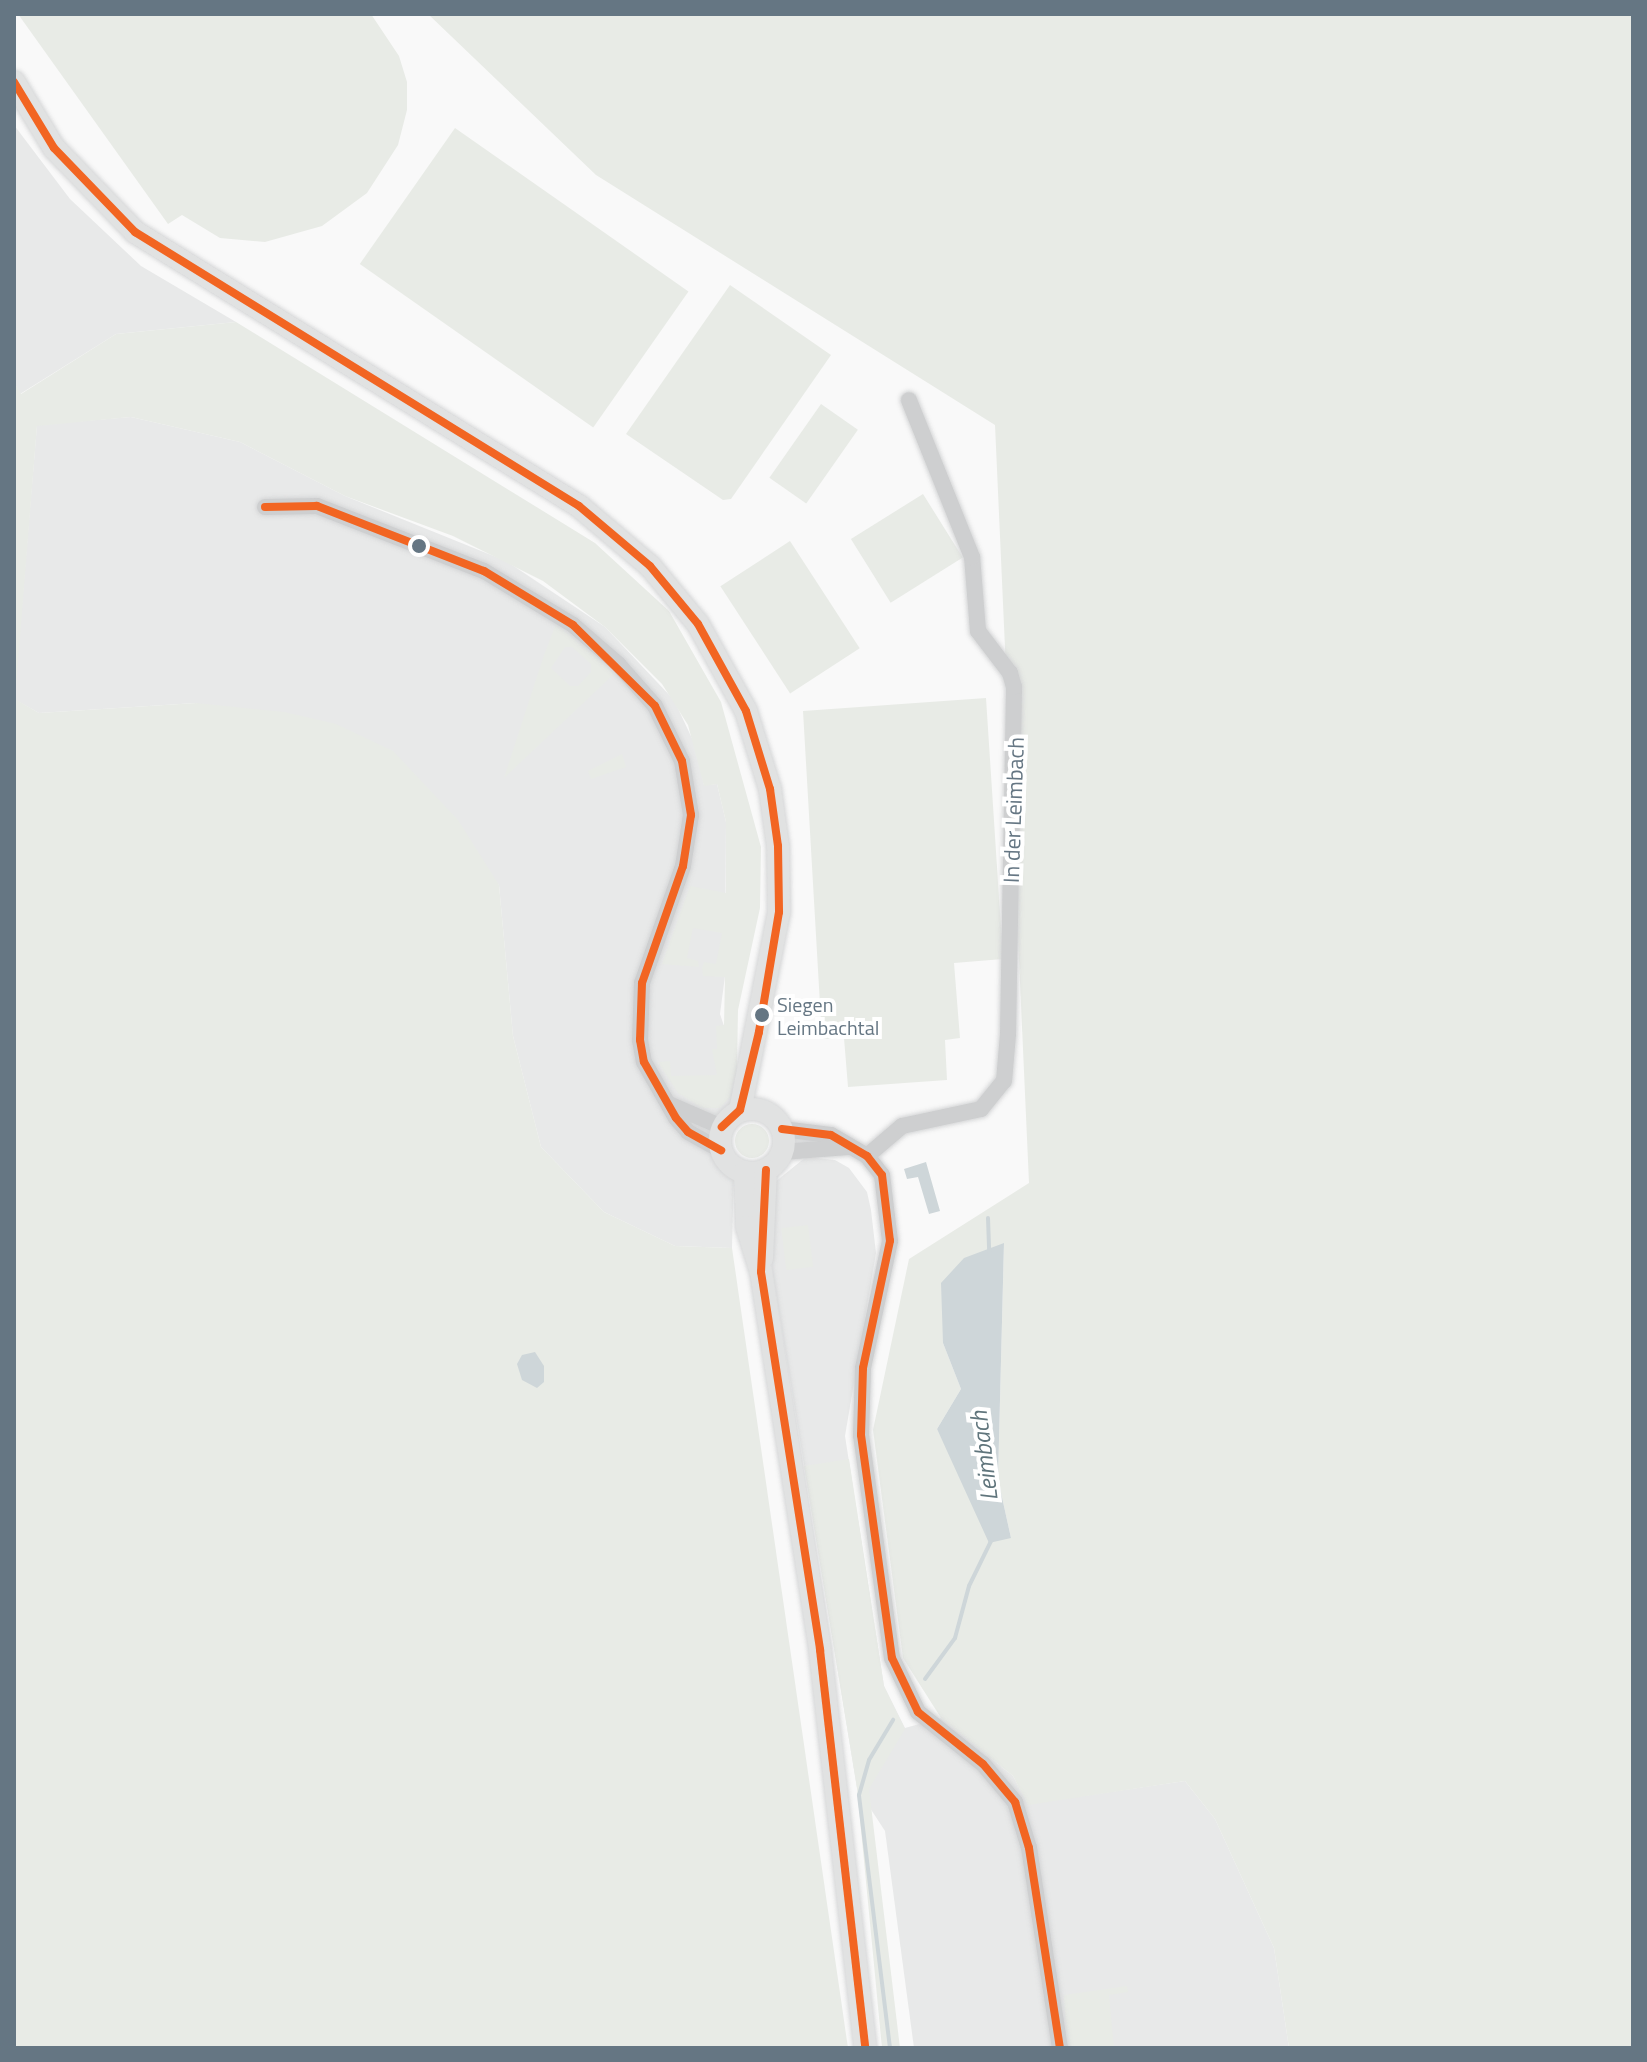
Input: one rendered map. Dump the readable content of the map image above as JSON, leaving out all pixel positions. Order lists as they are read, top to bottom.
{
  "streets": {
    "street": ["In der Leimbach"]
  },
  "water": ["Leimbach"],
  "places": ["Siegen Leimbachtal"]
}
